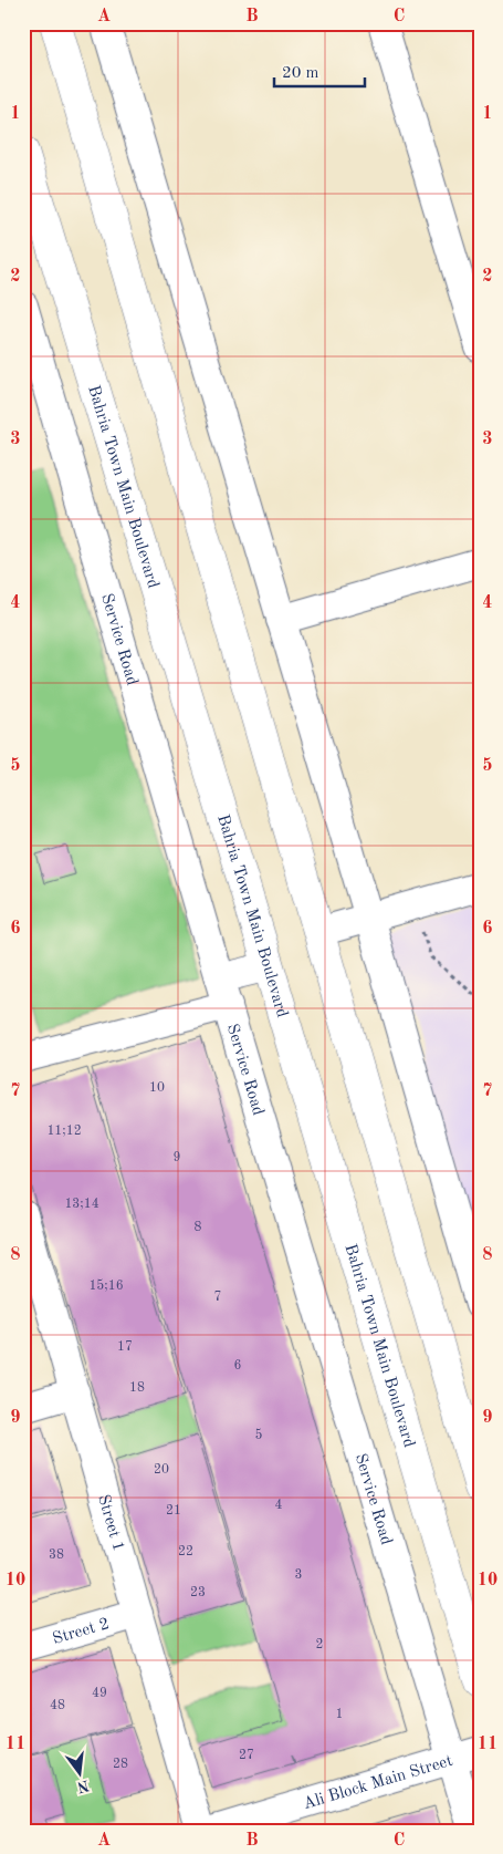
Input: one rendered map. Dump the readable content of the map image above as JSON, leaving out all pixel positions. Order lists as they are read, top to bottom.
{
  "streets": {
    "main road": ["Bahria Town Main Boulevard"],
    "street": [
      "Service Road",
      "Street 1",
      "Street 2",
      "Ali Block Main Street"
    ]
  },
  "crossings": [
    ["Service Road", "Ali Block Main Street"],
    ["Street 1", "Street 2"]
  ],
  "house_numbers": [
    "10",
    "11;12",
    "9",
    "13;14",
    "8",
    "15;16",
    "7",
    "17",
    "6",
    "18",
    "5",
    "20",
    "4",
    "21",
    "22",
    "38",
    "3",
    "23",
    "2",
    "49",
    "48",
    "1",
    "27",
    "28"
  ],
  "scale_bar": "20 m",
  "north": "bottom",
  "grid": {
    "columns": ["A", "B", "C"],
    "rows": [
      "1",
      "2",
      "3",
      "4",
      "5",
      "6",
      "7",
      "8",
      "9",
      "10",
      "11"
    ]
  }
}
